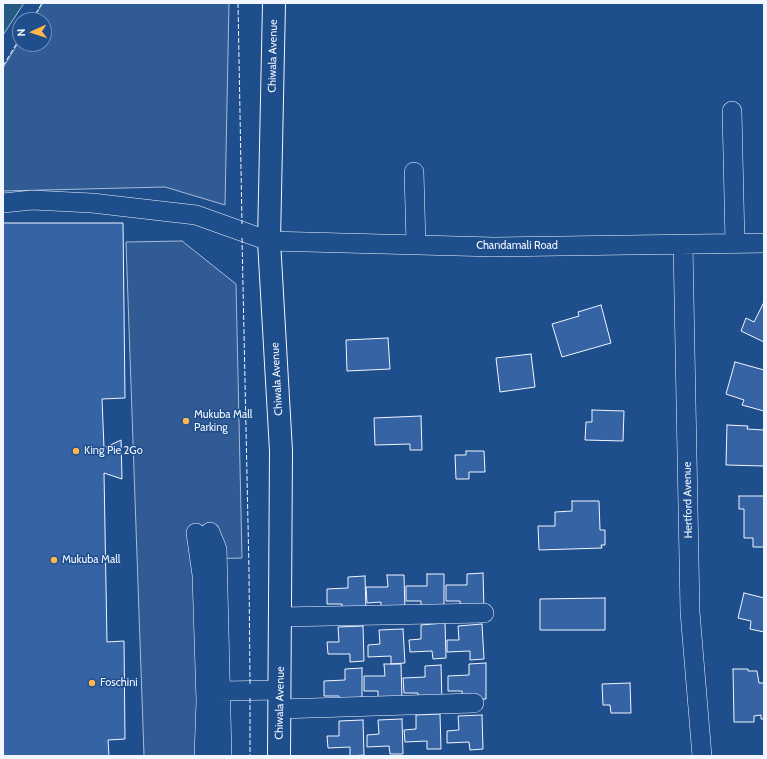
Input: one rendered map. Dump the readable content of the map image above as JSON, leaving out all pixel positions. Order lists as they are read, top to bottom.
{
  "streets": {
    "main road": ["Chiwala Avenue"],
    "street": ["Chandamali Road", "Hertford Avenue"]
  },
  "crossings": [
    ["Chiwala Avenue", "Chandamali Road"],
    ["Chandamali Road", "Hertford Avenue"]
  ],
  "places": [
    "Mukuba Mall Parking",
    "King Pie 2Go",
    "Mukuba Mall",
    "Foschini"
  ],
  "north": "left"
}
